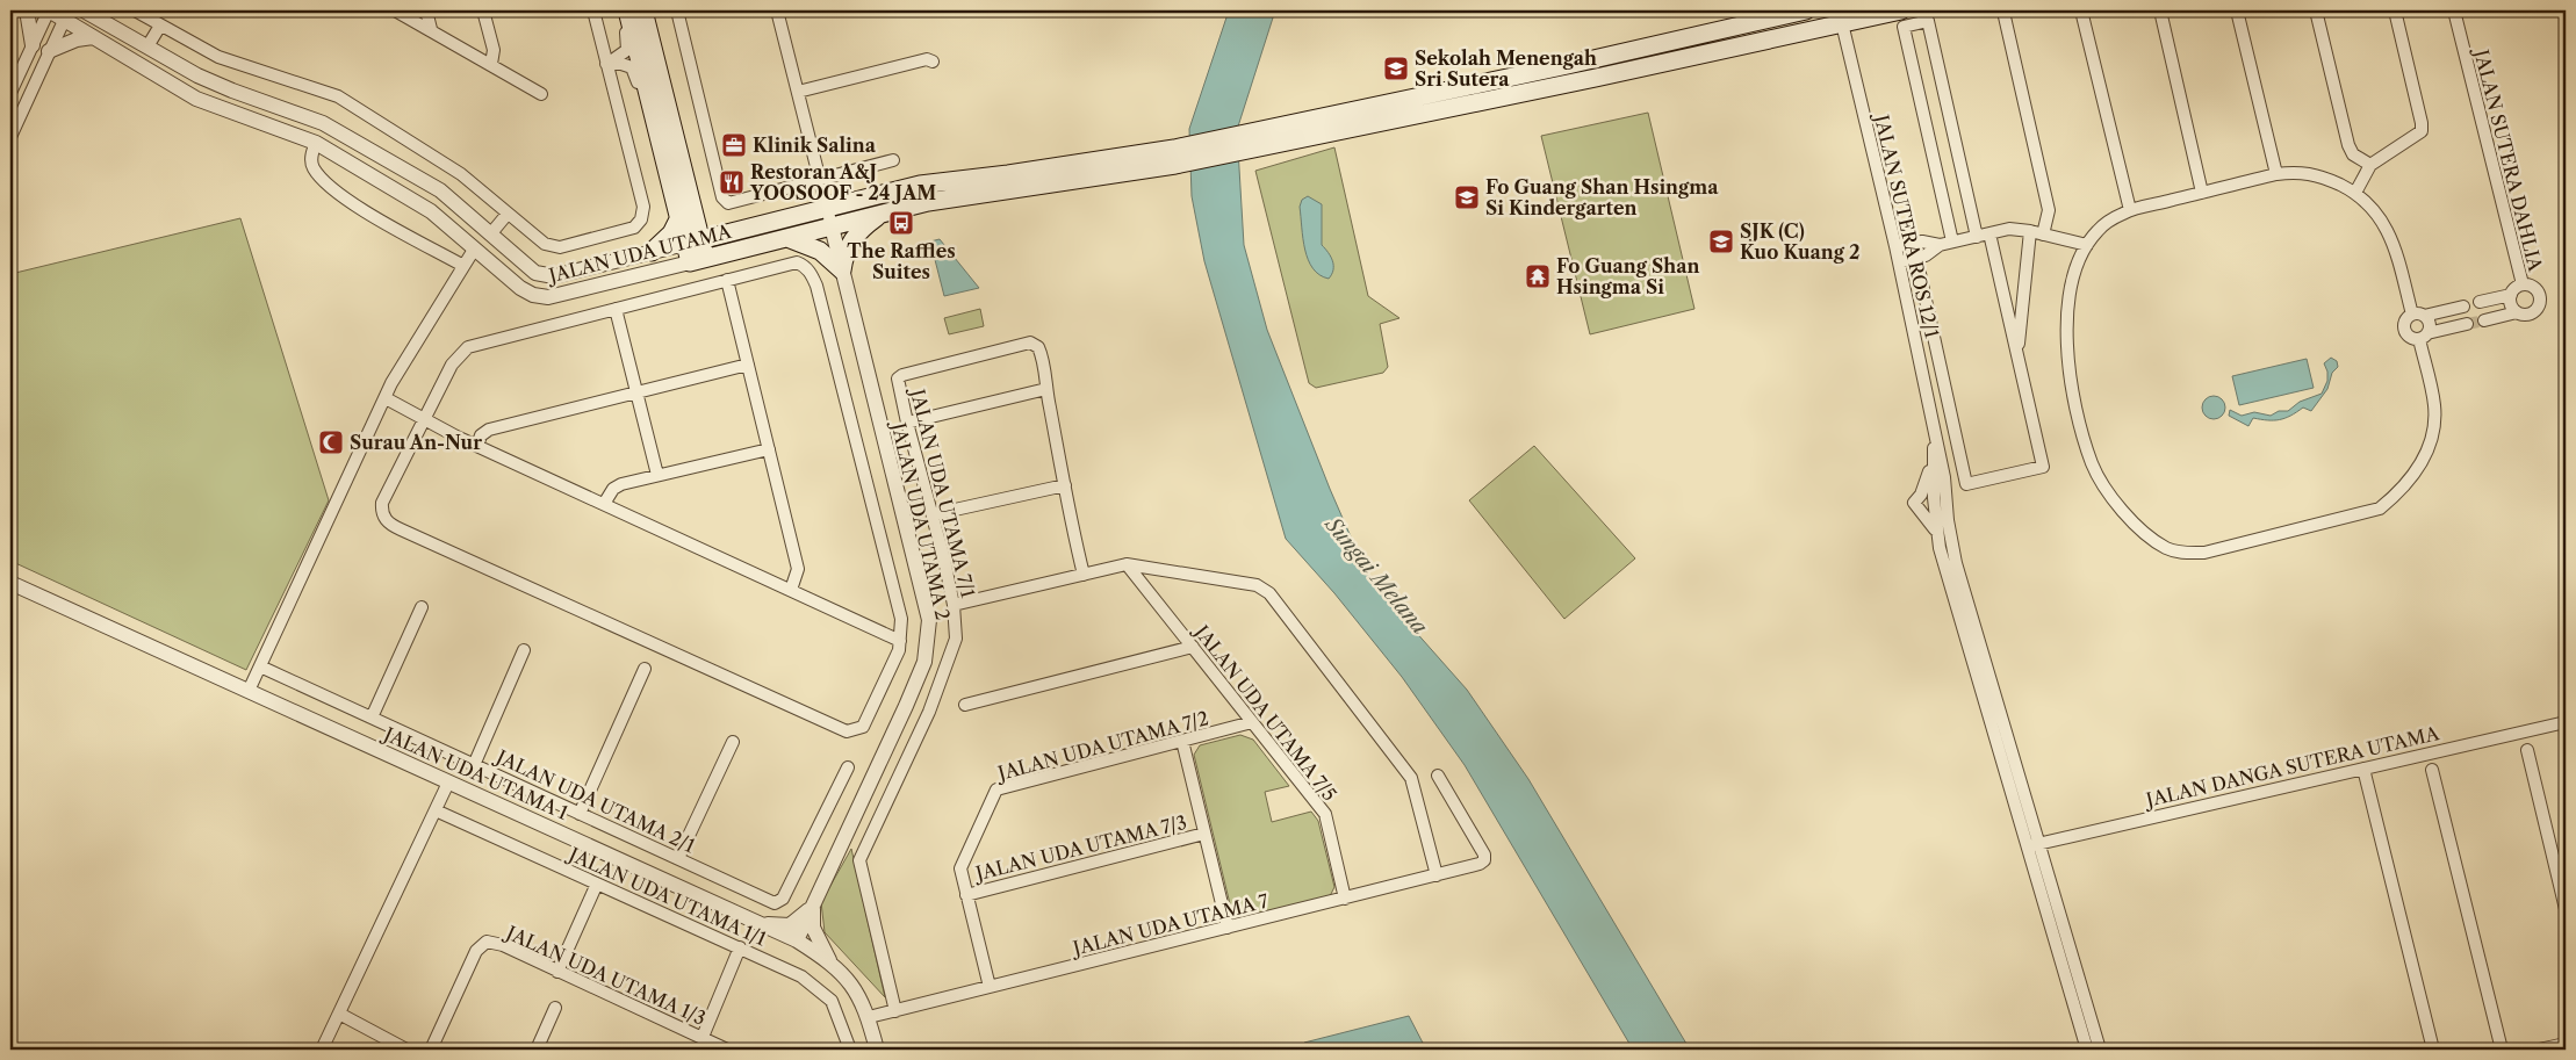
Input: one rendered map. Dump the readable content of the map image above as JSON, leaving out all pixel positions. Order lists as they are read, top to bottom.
{
  "streets": {
    "main road": ["JALAN UDA UTAMA"],
    "street": [
      "JALAN SUTERA DAHLIA",
      "JALAN SUTERA ROS 12/1",
      "JALAN UDA UTAMA 7/1",
      "JALAN UDA UTAMA 2",
      "JALAN UDA UTAMA 7/5",
      "JALAN UDA UTAMA 7/2",
      "JALAN DANGA SUTERA UTAMA",
      "JALAN UDA UTAMA 1",
      "JALAN UDA UTAMA 2/1",
      "JALAN UDA UTAMA 7/3",
      "JALAN UDA UTAMA 1/1",
      "JALAN UDA UTAMA 7",
      "JALAN UDA UTAMA 1/3"
    ]
  },
  "crossings": [
    ["JALAN UDA UTAMA", "JALAN UDA UTAMA 2"],
    ["JALAN UDA UTAMA 7/1", "JALAN UDA UTAMA 7"],
    ["JALAN UDA UTAMA 2", "JALAN UDA UTAMA 1"],
    ["JALAN UDA UTAMA 7/5", "JALAN UDA UTAMA 7/2"],
    ["JALAN UDA UTAMA 7/5", "JALAN UDA UTAMA 7"],
    ["JALAN UDA UTAMA 7/2", "JALAN UDA UTAMA 7/3"],
    ["JALAN UDA UTAMA 7/2", "JALAN UDA UTAMA 7"],
    ["JALAN UDA UTAMA 1", "JALAN UDA UTAMA 7"]
  ],
  "water": ["Sungai Melana"],
  "places": {
    "school or university": ["Sekolah Menengah Sri Sutera", "Fo Guang Shan Hsingma Si Kindergarten", "SJK (C) Kuo Kuang 2"],
    "office": ["Klinik Salina"],
    "restaurant": ["Restoran A&J YOOSOOF - 24 JAM"],
    "bus stop": ["The Raffles Suites"],
    "temple": ["Fo Guang Shan Hsingma Si"],
    "mosque": ["Surau An-Nur"]
  }
}
